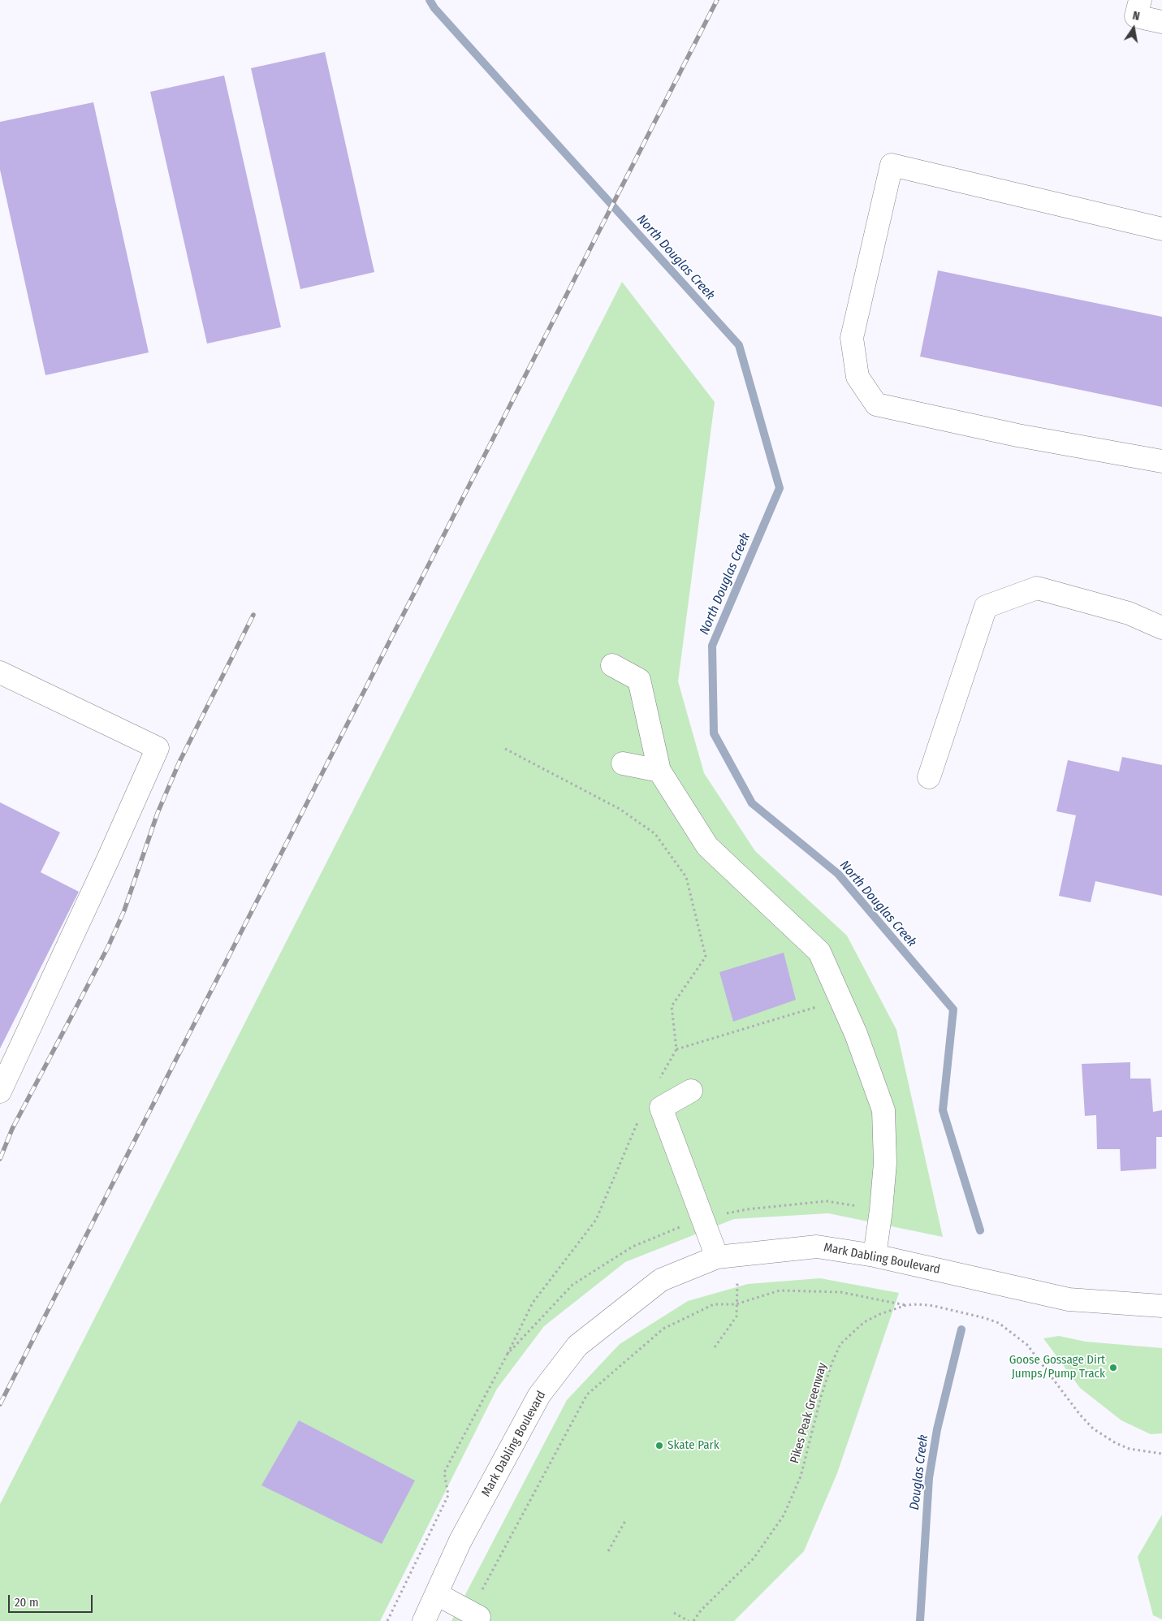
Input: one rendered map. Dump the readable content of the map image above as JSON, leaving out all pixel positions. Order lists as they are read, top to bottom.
{
  "streets": {
    "street": ["Mark Dabling Boulevard"],
    "path": ["Pikes Peak Greenway"]
  },
  "water": ["North Douglas Creek", "Douglas Creek"],
  "places": ["Goose Gossage Dirt Jumps/Pump Track", "Skate Park"],
  "scale_bar": "20 m",
  "north": "top"
}
